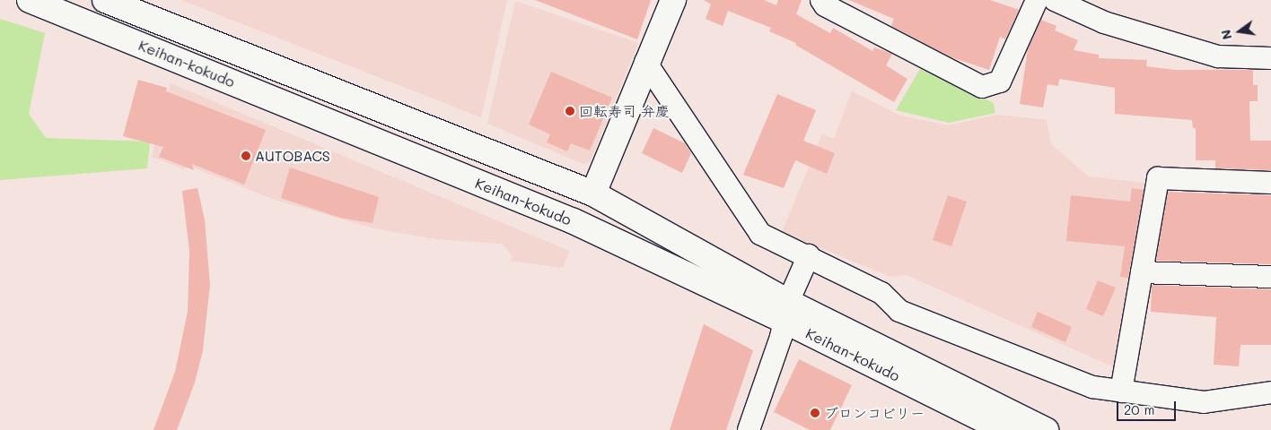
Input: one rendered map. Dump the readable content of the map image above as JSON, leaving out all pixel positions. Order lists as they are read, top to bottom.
{
  "streets": {
    "main road": ["Keihan-kokudo"]
  },
  "places": ["回転寿司 弁慶", "AUTOBACS", "ブロンコビリー"],
  "scale_bar": "20 m",
  "north": "left"
}
